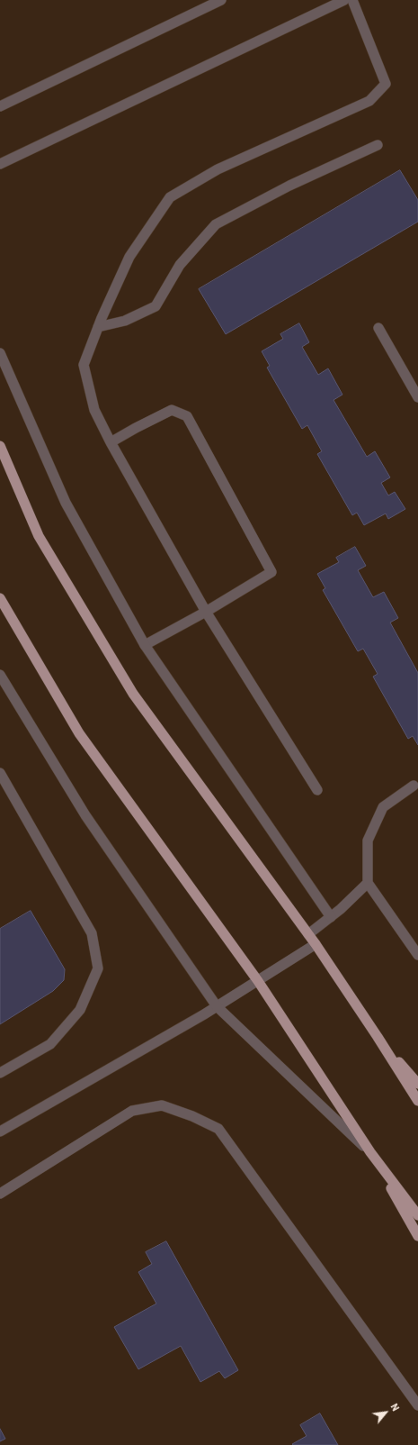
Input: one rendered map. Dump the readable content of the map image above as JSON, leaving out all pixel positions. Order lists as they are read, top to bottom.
{
  "north": "top right"
}
